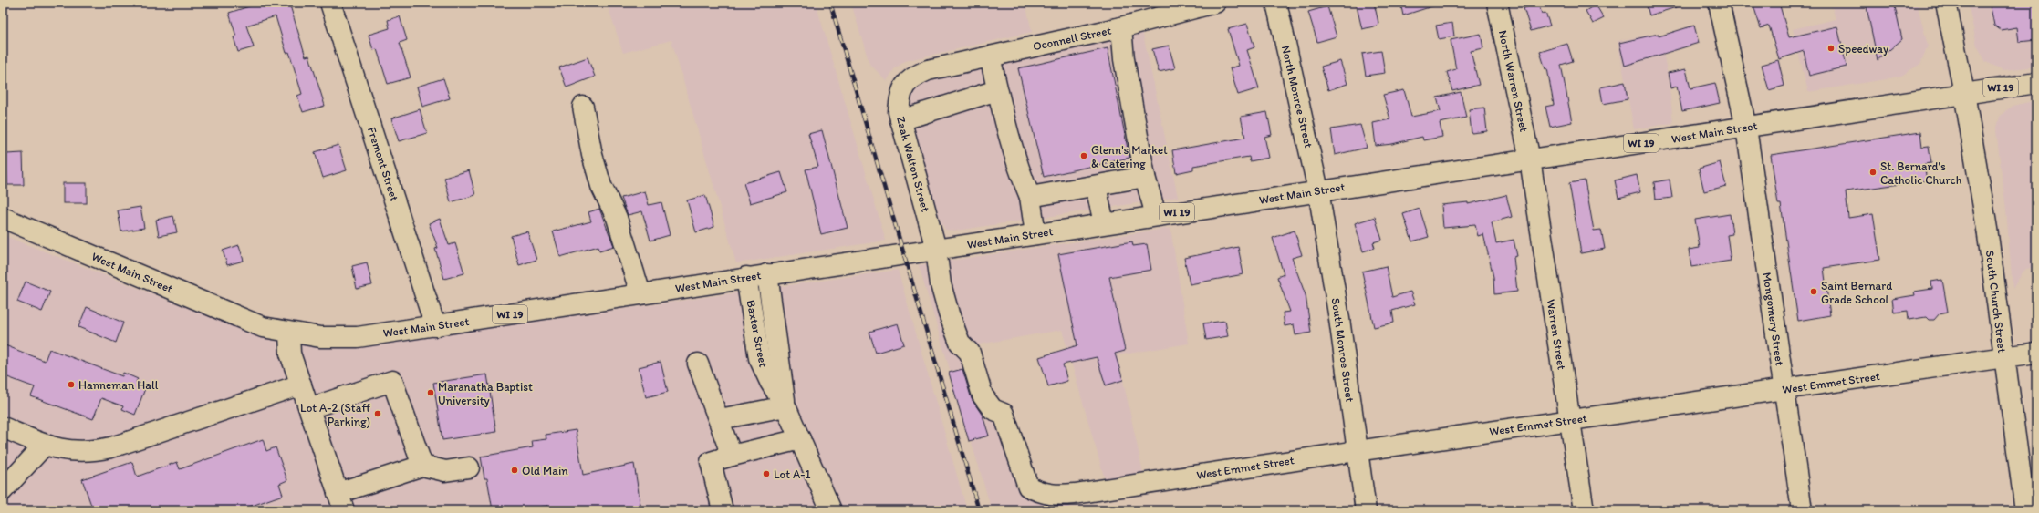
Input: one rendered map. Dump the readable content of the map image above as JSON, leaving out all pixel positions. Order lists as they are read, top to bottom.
{
  "streets": {
    "street": [
      "Oconnell Street",
      "North Warren Street",
      "WI 19",
      "North Monroe Street",
      "West Main Street",
      "Fremont Street",
      "Zaak Walton Street",
      "South Church Street",
      "Mongomery Street",
      "Baxter Street",
      "Warren Street",
      "South Monroe Street",
      "West Emmet Street"
    ]
  },
  "crossings": [
    ["Oconnell Street", "Zaak Walton Street"],
    ["North Warren Street", "West Main Street"],
    ["North Warren Street", "Warren Street"],
    ["North Monroe Street", "West Main Street"],
    ["North Monroe Street", "South Monroe Street"],
    ["West Main Street", "Fremont Street"],
    ["West Main Street", "Zaak Walton Street"],
    ["West Main Street", "South Church Street"],
    ["West Main Street", "Mongomery Street"],
    ["West Main Street", "Baxter Street"],
    ["West Main Street", "Warren Street"],
    ["West Main Street", "South Monroe Street"],
    ["Zaak Walton Street", "West Emmet Street"],
    ["South Church Street", "West Emmet Street"],
    ["Mongomery Street", "West Emmet Street"],
    ["Warren Street", "West Emmet Street"],
    ["South Monroe Street", "West Emmet Street"]
  ],
  "places": [
    "Speedway",
    "Glenn's Market & Catering",
    "St. Bernard's Catholic Church",
    "Saint Bernard Grade School",
    "Hanneman Hall",
    "Maranatha Baptist University",
    "Lot A-2 (Staff Parking)",
    "Old Main",
    "Lot A-1"
  ]
}
